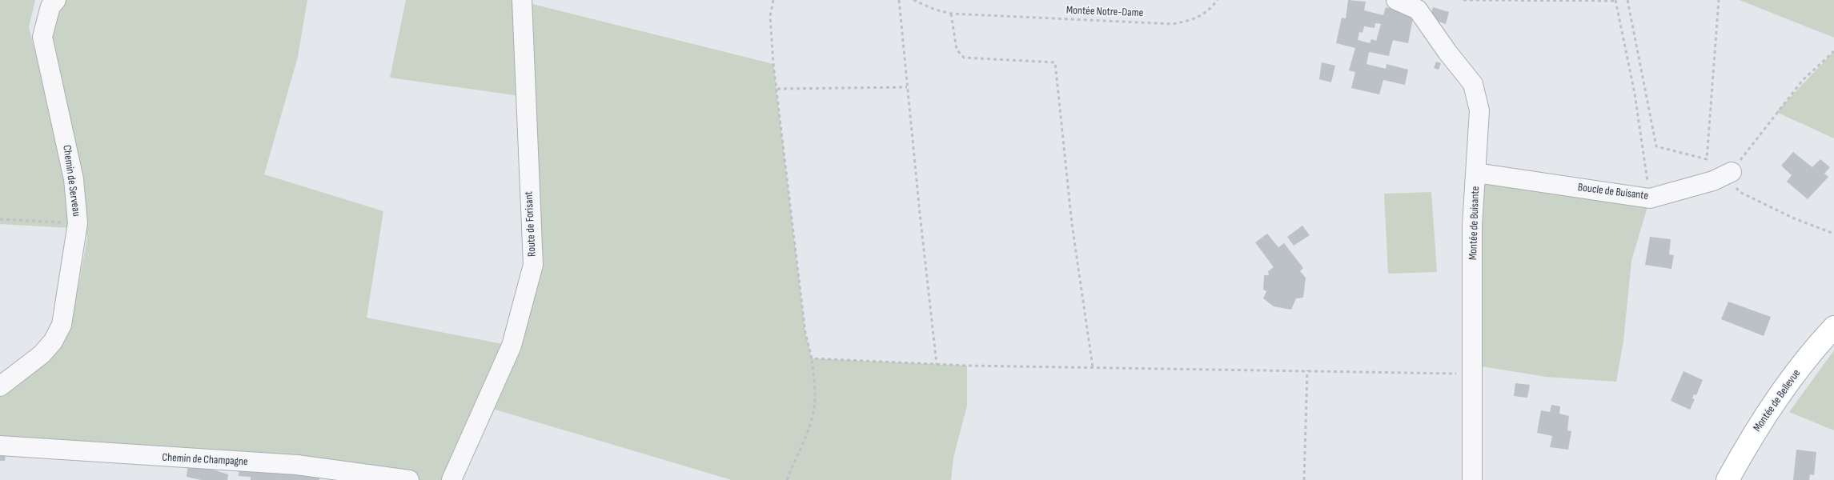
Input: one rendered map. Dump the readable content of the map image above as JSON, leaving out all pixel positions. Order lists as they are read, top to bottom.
{
  "streets": {
    "main road": ["Montée de Bellevue"],
    "street": [
      "Chemin de Serveau",
      "Boucle de Buisante",
      "Montée de Buisante",
      "Route de Forisant",
      "Chemin de Champagne"
    ],
    "path": ["Montée Notre-Dame"]
  },
  "crossings": [
    ["Boucle de Buisante", "Montée de Buisante"]
  ]
}
